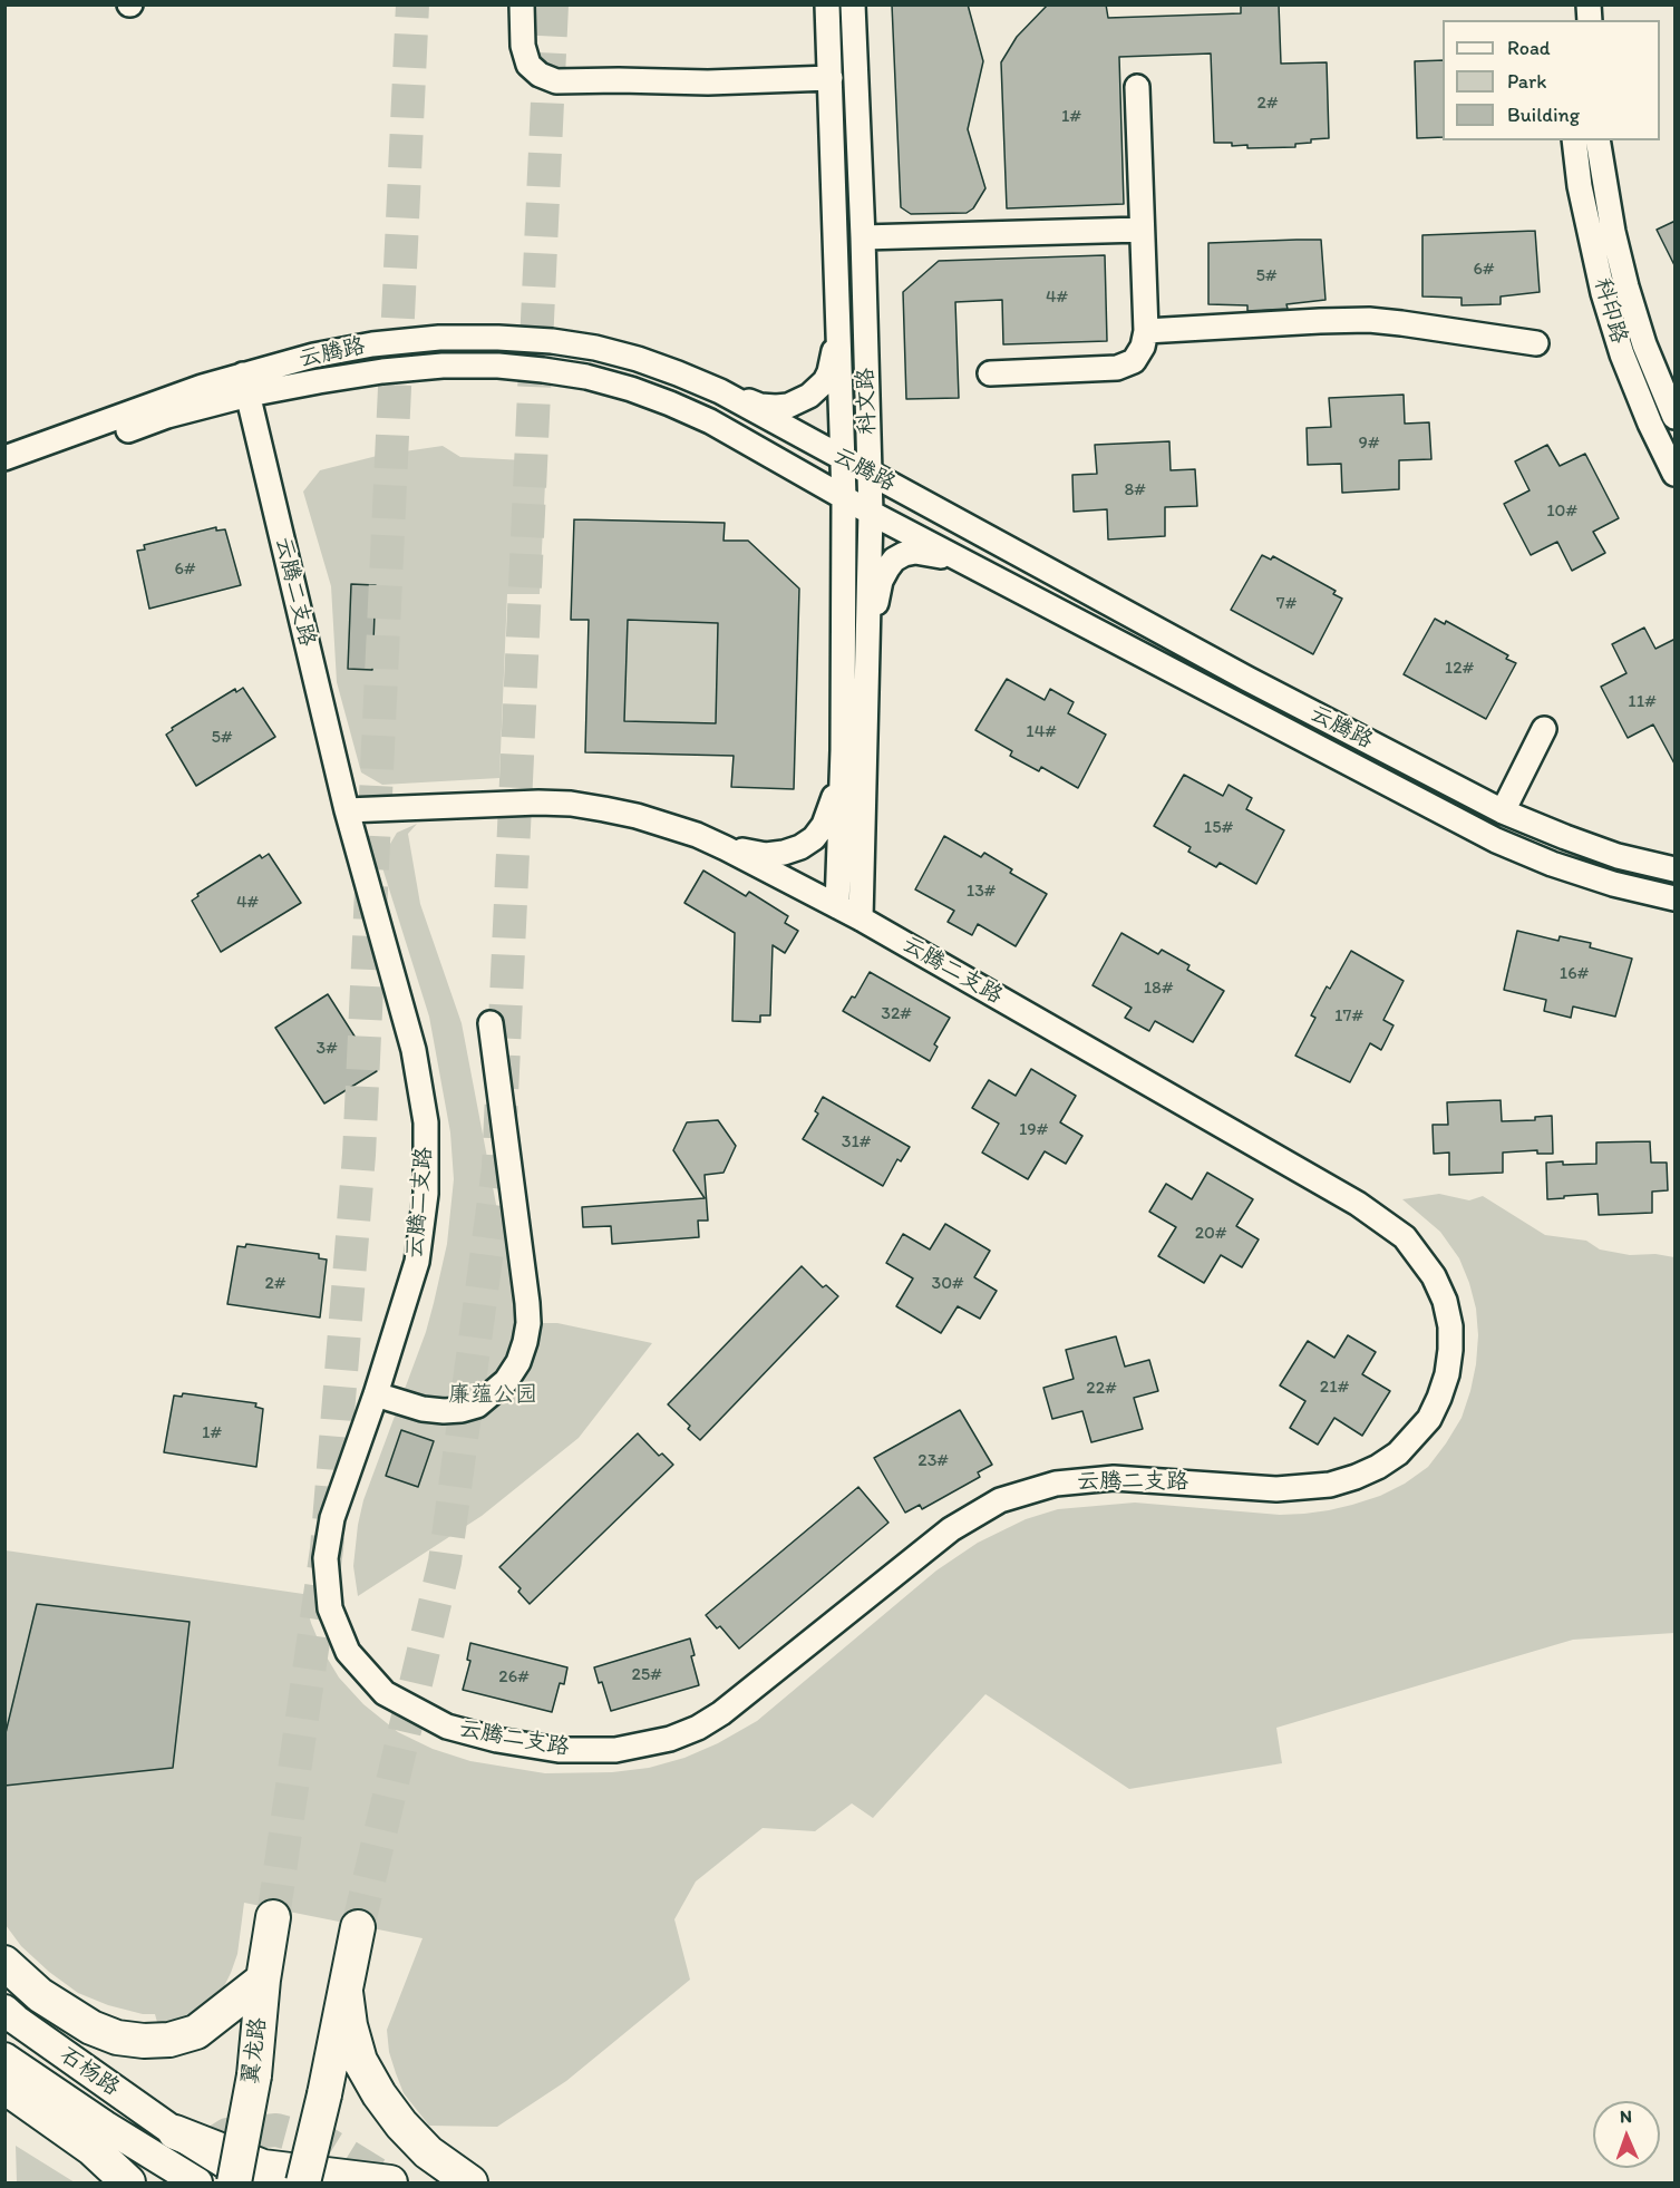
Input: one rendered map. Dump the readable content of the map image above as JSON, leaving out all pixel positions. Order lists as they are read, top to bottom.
{
  "streets": {
    "highway": ["翼龙路"],
    "main road": ["石杨路"],
    "street": [
      "科印路",
      "云腾路",
      "科文路",
      "云腾二支路"
    ]
  },
  "crossings": [
    ["云腾路", "科文路"],
    ["云腾路", "云腾二支路"],
    ["科文路", "云腾二支路"]
  ],
  "parks": ["廉蕴公园"],
  "house_numbers": [
    "2#",
    "1#",
    "6#",
    "5#",
    "4#",
    "9#",
    "8#",
    "10#",
    "6#",
    "7#",
    "12#",
    "11#",
    "14#",
    "5#",
    "15#",
    "13#",
    "4#",
    "16#",
    "18#",
    "32#",
    "17#",
    "3#",
    "19#",
    "31#",
    "20#",
    "2#",
    "30#",
    "21#",
    "22#",
    "1#",
    "23#",
    "25#",
    "26#"
  ],
  "legend": ["Road", "Park", "Building"],
  "north": "top"
}
